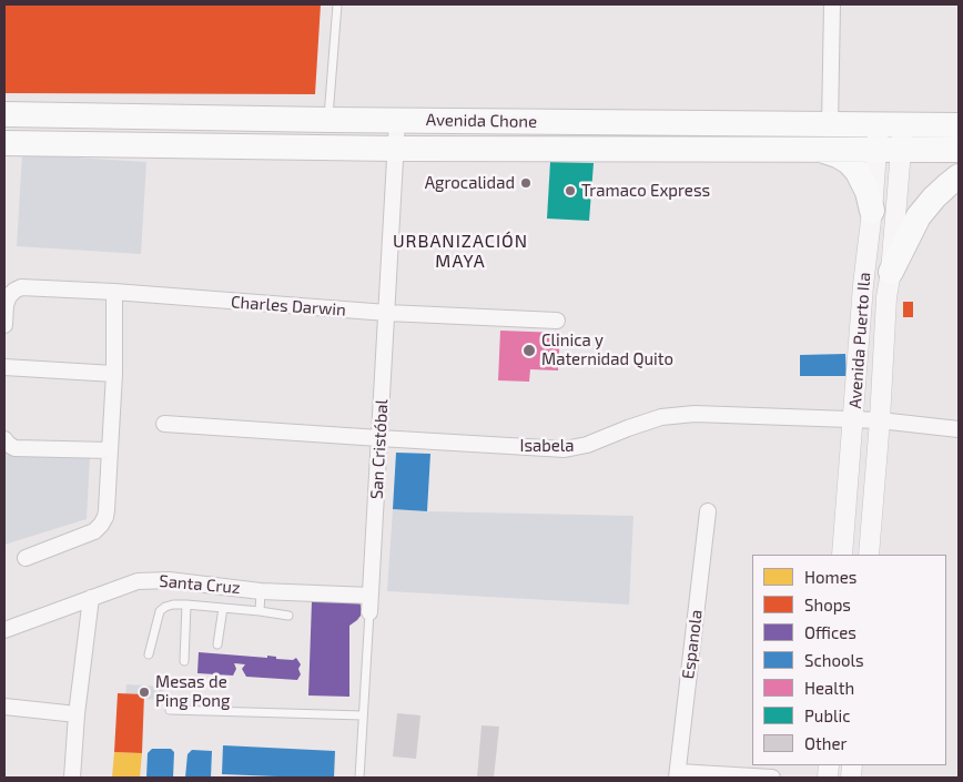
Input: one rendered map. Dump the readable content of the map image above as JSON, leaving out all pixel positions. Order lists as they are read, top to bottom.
{
  "streets": {
    "main road": ["Avenida Chone"],
    "street": [
      "Charles Darwin",
      "Avenida Puerto Ila",
      "Isabela",
      "San Cristóbal",
      "Santa Cruz",
      "Espanola"
    ]
  },
  "crossings": [
    ["Avenida Chone", "Avenida Puerto Ila"],
    ["Avenida Chone", "San Cristóbal"],
    ["Charles Darwin", "San Cristóbal"],
    ["Avenida Puerto Ila", "Isabela"],
    ["Isabela", "San Cristóbal"],
    ["San Cristóbal", "Santa Cruz"]
  ],
  "districts": ["URBANIZACIÓN MAYA"],
  "places": [
    "Agrocalidad",
    "Tramaco Express",
    "Clinica y Maternidad Quito",
    "Mesas de Ping Pong"
  ],
  "legend": [
    "Homes",
    "Shops",
    "Offices",
    "Schools",
    "Health",
    "Public",
    "Other"
  ]
}
